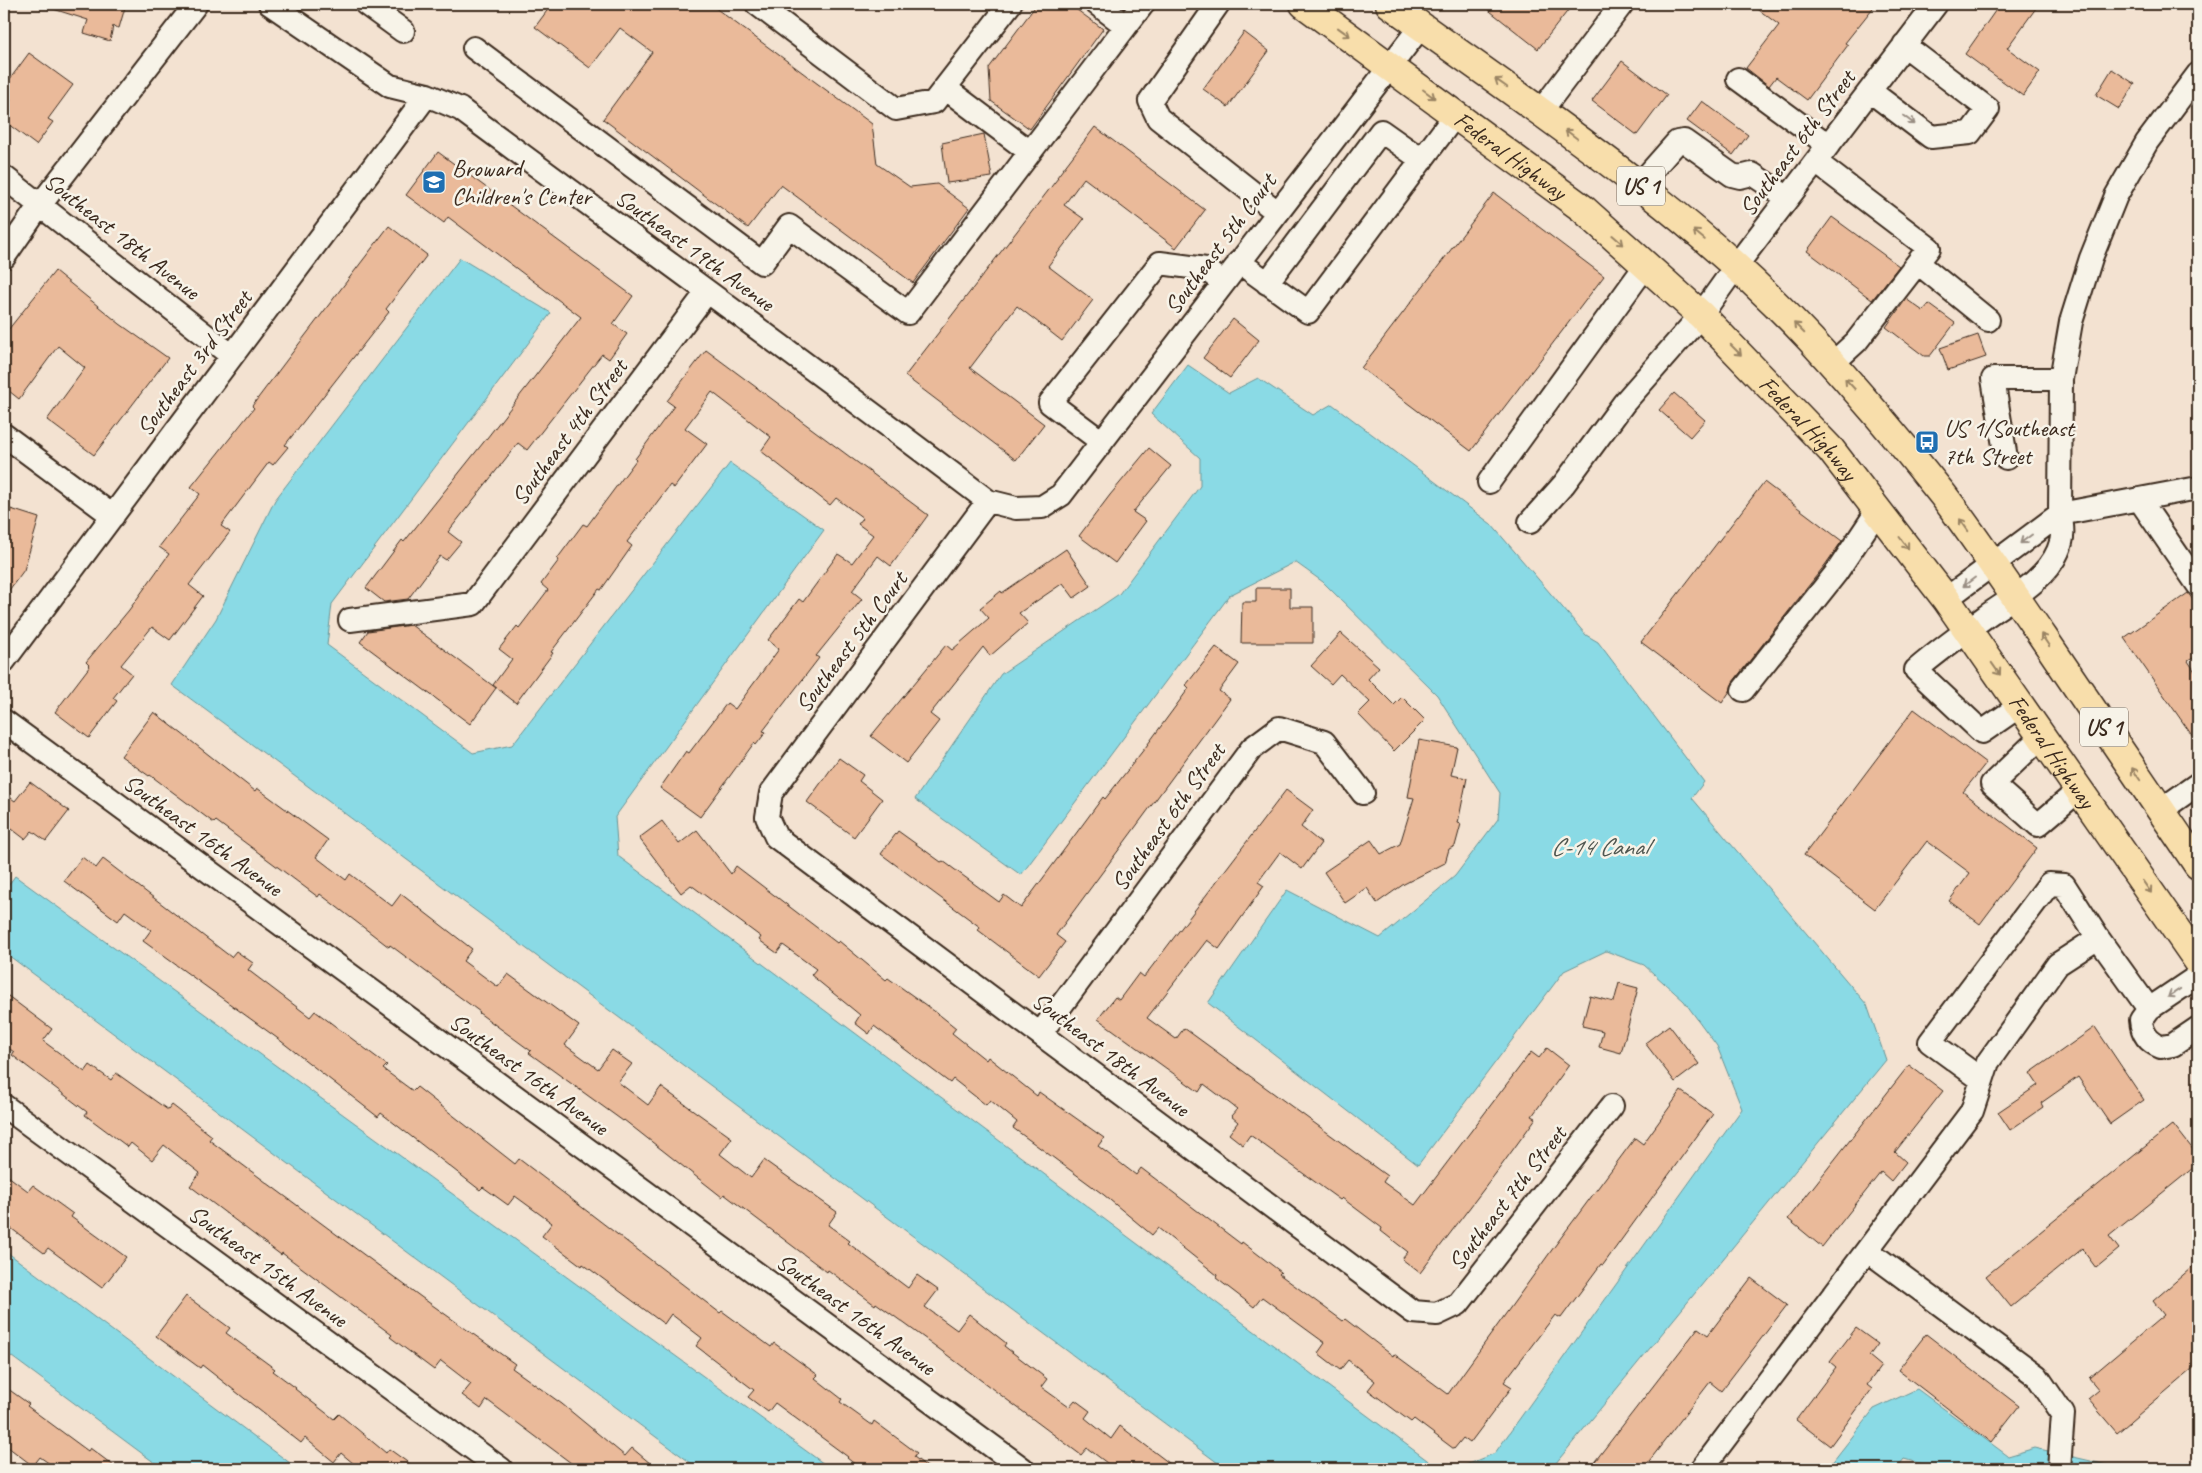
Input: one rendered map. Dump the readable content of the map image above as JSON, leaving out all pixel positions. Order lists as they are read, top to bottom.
{
  "streets": {
    "main road": ["Federal Highway", "US 1"],
    "street": [
      "Southeast 6th Street",
      "Southeast 18th Avenue",
      "Southeast 5th Court",
      "Southeast 19th Avenue",
      "Southeast 3rd Street",
      "Southeast 4th Street",
      "Southeast 16th Avenue",
      "Southeast 7th Street",
      "Southeast 15th Avenue"
    ]
  },
  "crossings": [
    ["Southeast 6th Street", "Federal Highway"],
    ["Southeast 6th Street", "US 1"],
    ["Southeast 6th Street", "Southeast 18th Avenue"],
    ["Federal Highway", "Southeast 5th Court"],
    ["US 1", "Southeast 5th Court"],
    ["Southeast 18th Avenue", "Southeast 5th Court"],
    ["Southeast 18th Avenue", "Southeast 3rd Street"],
    ["Southeast 18th Avenue", "Southeast 7th Street"],
    ["Southeast 5th Court", "Southeast 19th Avenue"],
    ["Southeast 19th Avenue", "Southeast 3rd Street"],
    ["Southeast 19th Avenue", "Southeast 4th Street"]
  ],
  "water": ["C-14 Canal"],
  "places": {
    "school or university": ["Broward Children's Center"],
    "bus stop": ["US 1/Southeast 7th Street"]
  }
}
